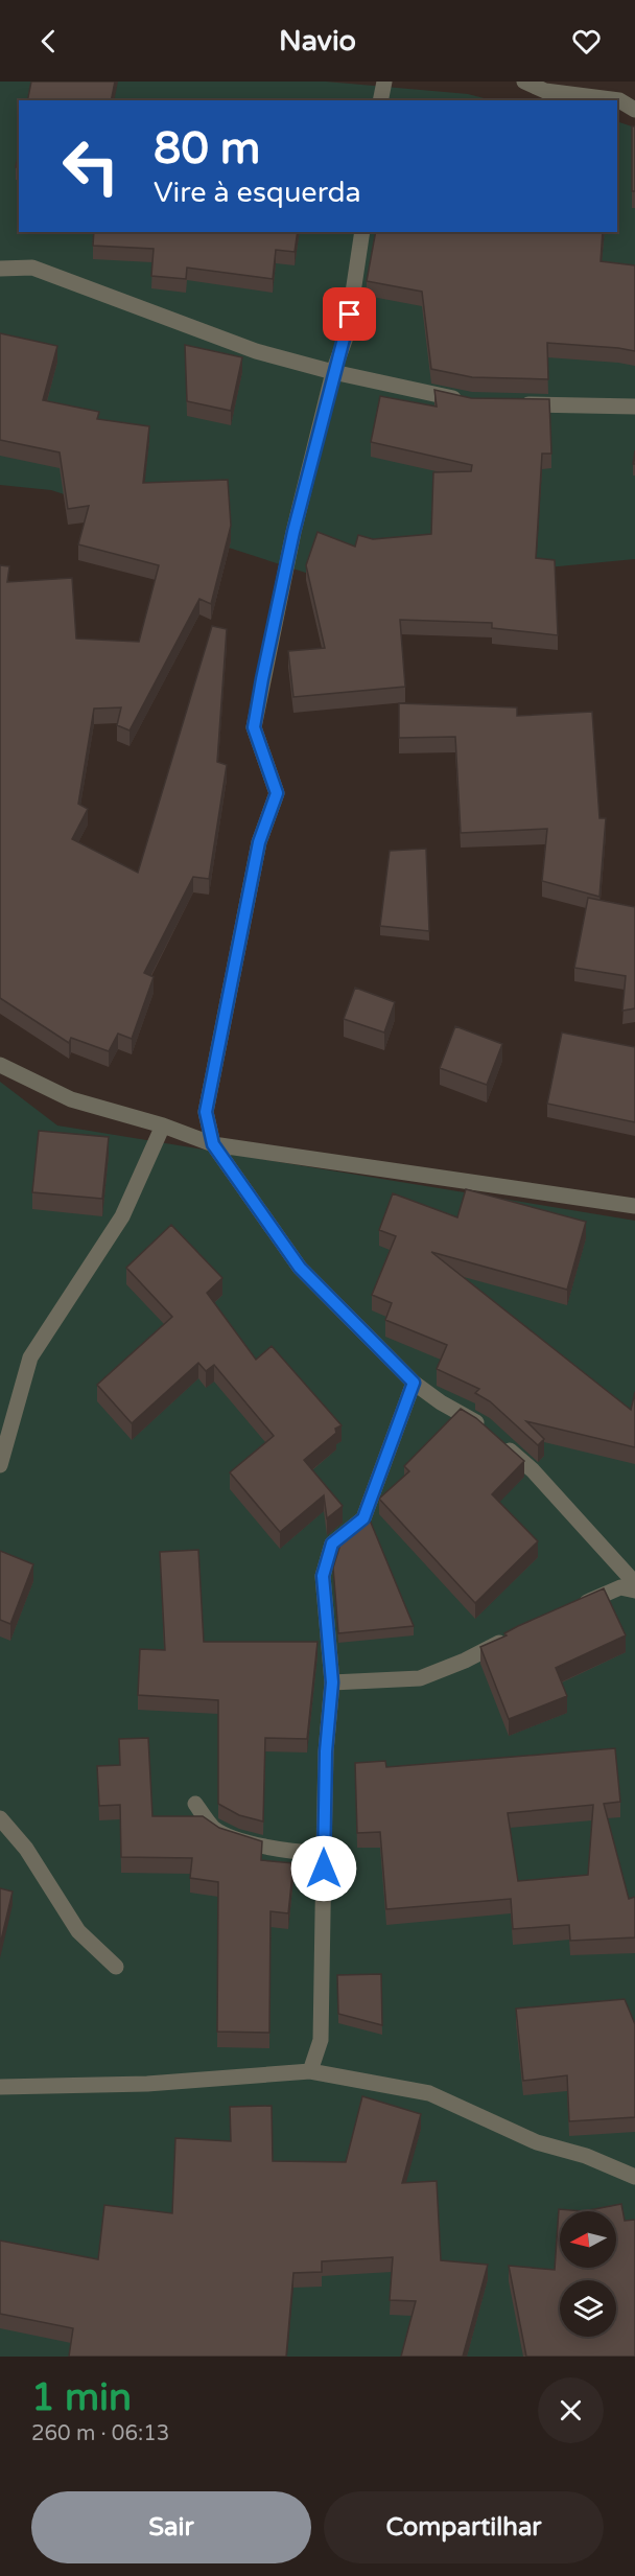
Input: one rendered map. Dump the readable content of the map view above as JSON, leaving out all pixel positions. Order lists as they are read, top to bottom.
{
  "north": "left",
  "page": {
    "header": "Navio",
    "turn": ["80 m", "Vire à esquerda"],
    "heading": ["1 min", "260 m · 06:13"],
    "buttons": ["Sair", "Compartilhar"]
  }
}
